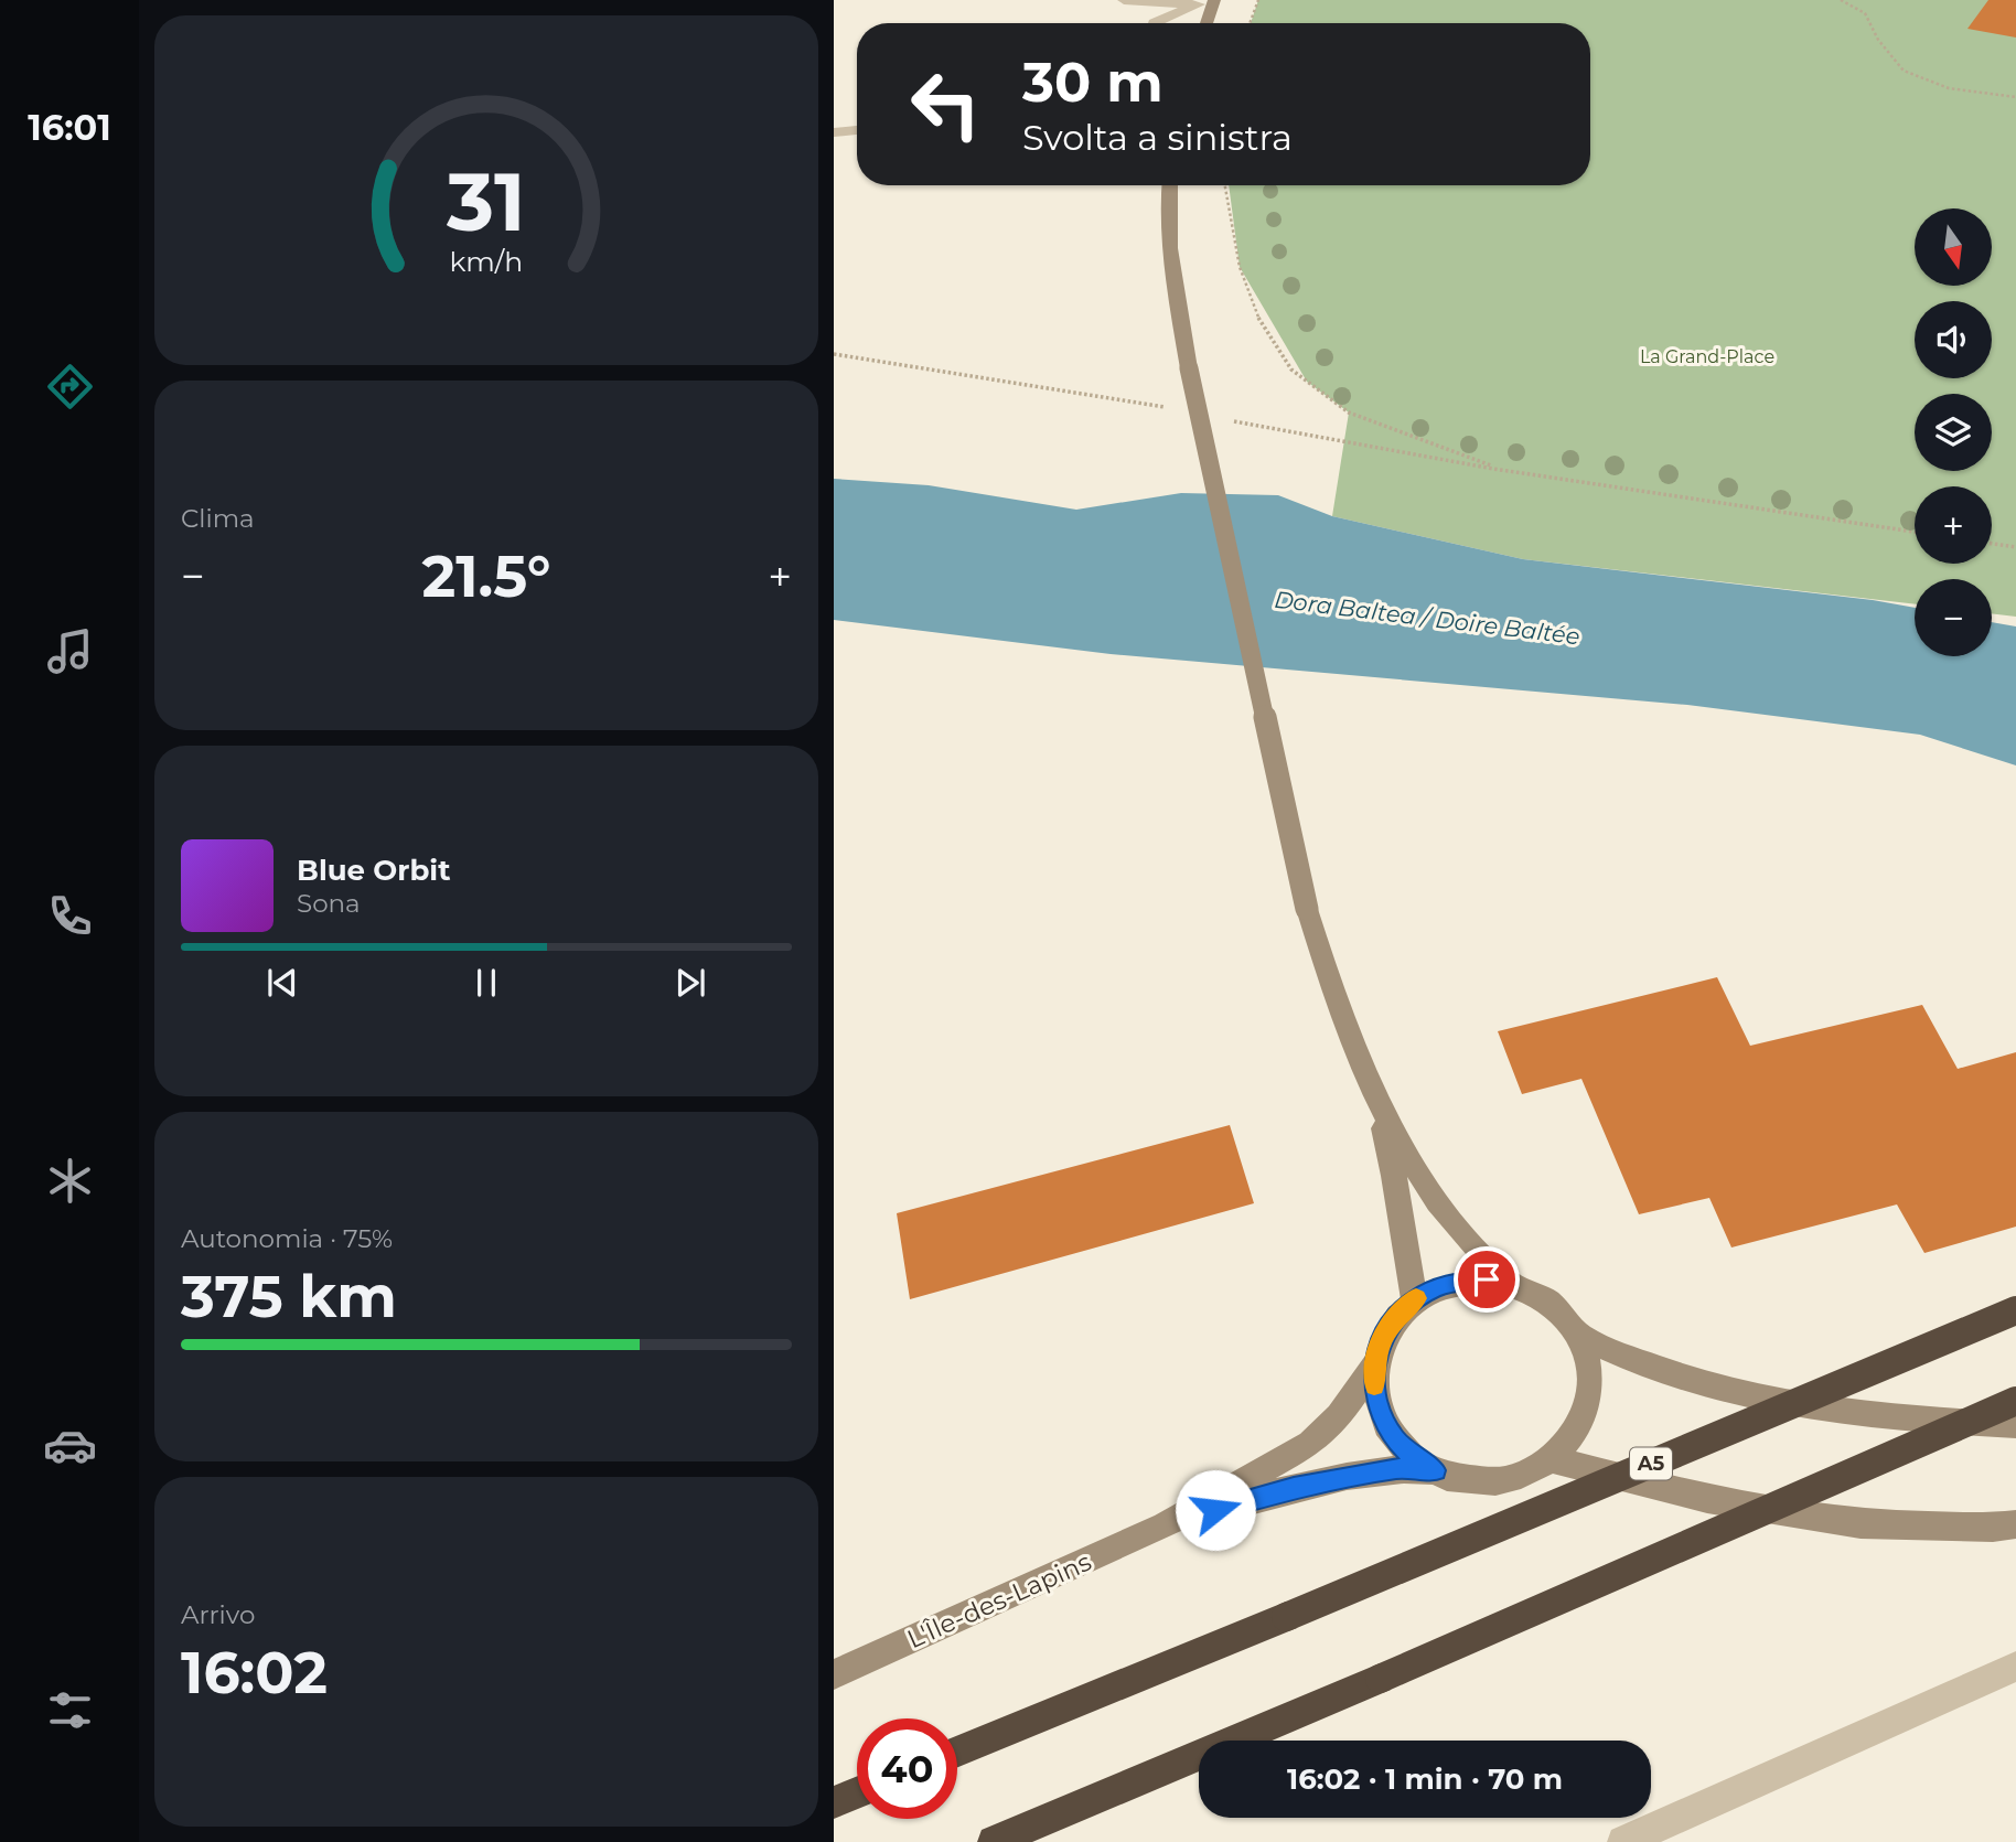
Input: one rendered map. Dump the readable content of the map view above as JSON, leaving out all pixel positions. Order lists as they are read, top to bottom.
{
  "streets": {
    "highway": ["A5"],
    "street": ["L'Île-des-Lapins"]
  },
  "water": ["Dora Baltea / Doire Baltée"],
  "parks": ["La Grand-Place"],
  "north": "bottom",
  "page": {
    "tabs": "16:01",
    "turn": ["30 m", "Svolta a sinistra"],
    "map_buttons": ["+", "−"],
    "tile": [
      "Clima",
      ["Autonomia · 75%", "375 km"],
      ["Arrivo", "16:02"]
    ],
    "heat": ["−", "21.5°", "+"],
    "song": ["Blue Orbit", "Sona"],
    "limit": "40",
    "trip": "16:02 · 1 min · 70 m",
    "gauge": ["31", "km/h"]
  }
}
